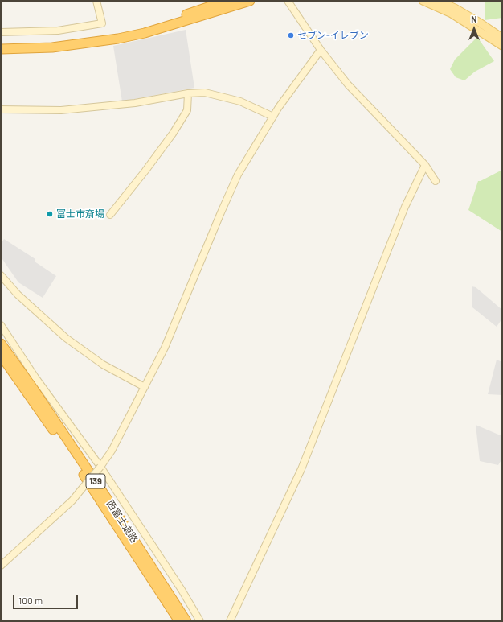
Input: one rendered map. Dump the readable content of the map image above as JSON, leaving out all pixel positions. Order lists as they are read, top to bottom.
{
  "streets": {
    "highway": ["139", "西富士道路"]
  },
  "places": ["セブン-イレブン", "富士市斎場"],
  "scale_bar": "100 m",
  "north": "top"
}
